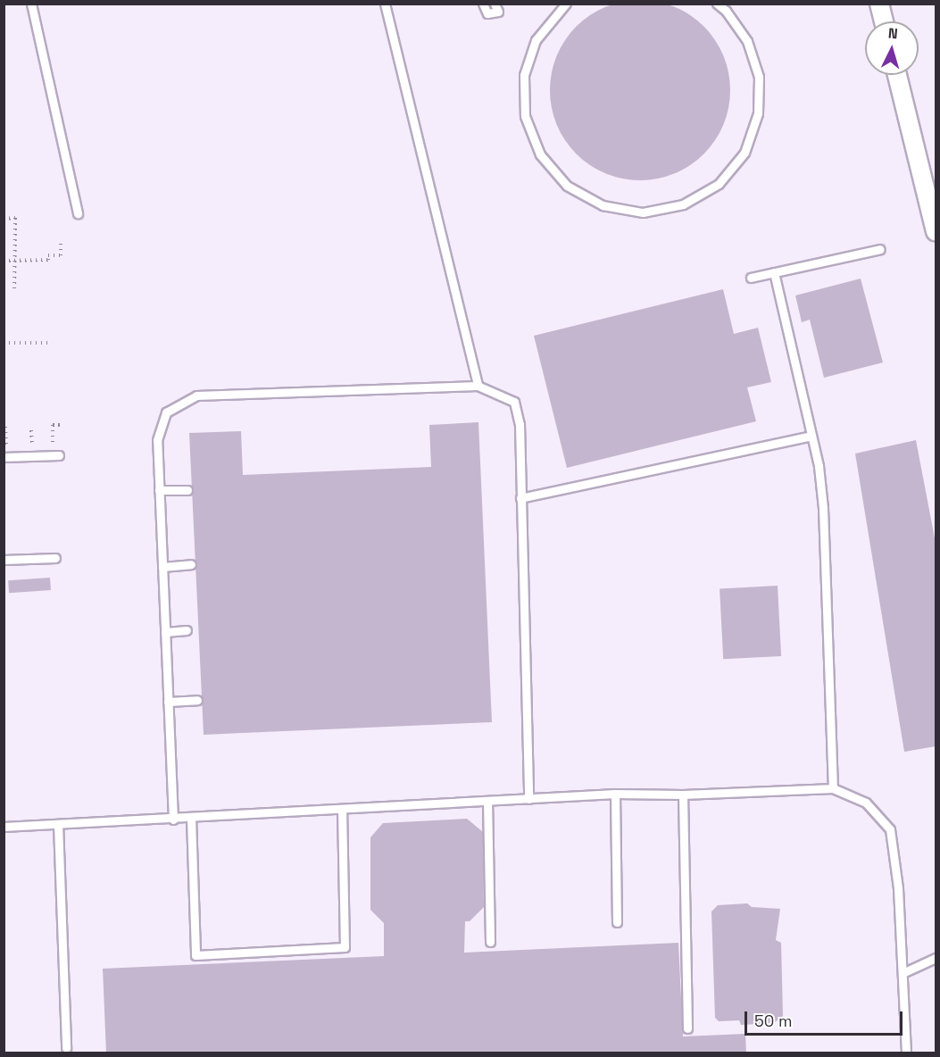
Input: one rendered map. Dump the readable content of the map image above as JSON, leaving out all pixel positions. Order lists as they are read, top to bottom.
{
  "scale_bar": "50 m",
  "north": "top"
}
